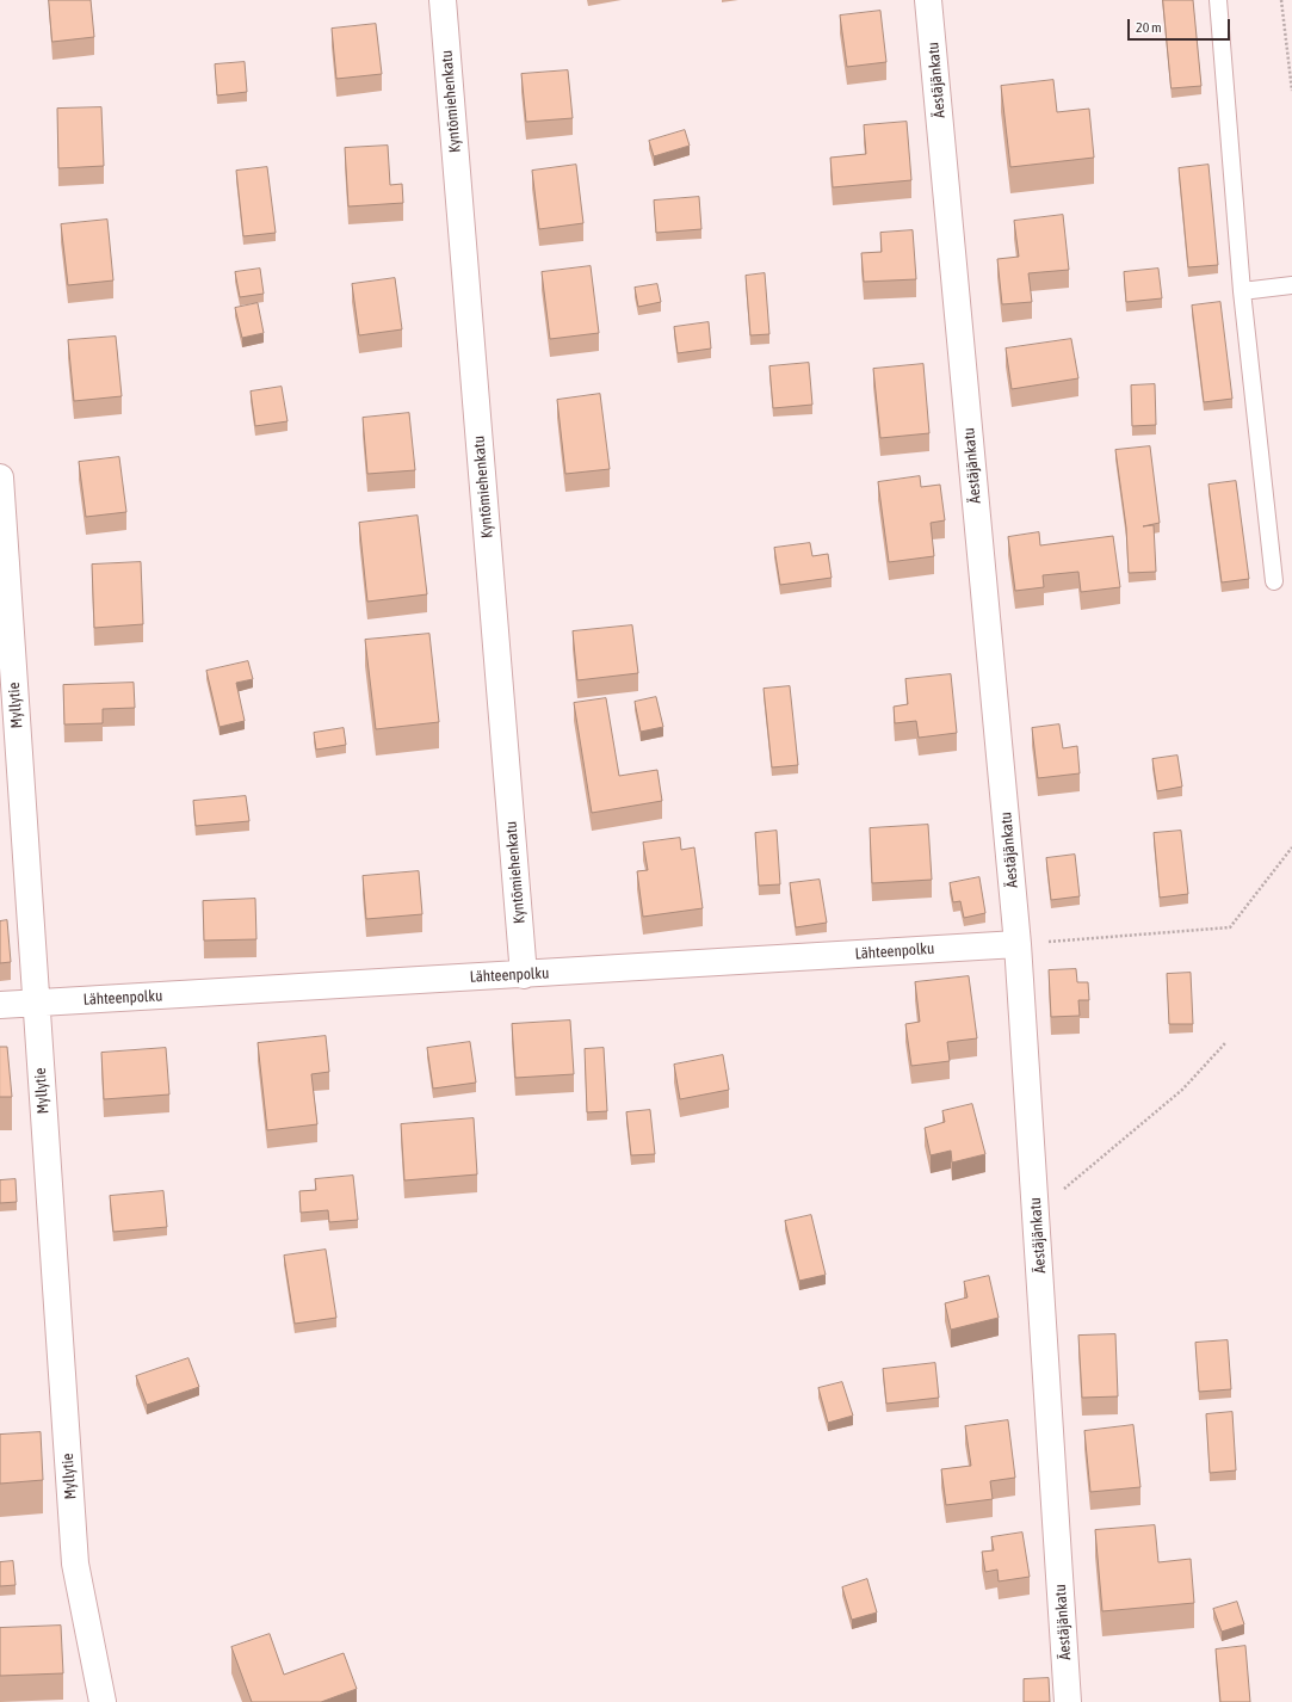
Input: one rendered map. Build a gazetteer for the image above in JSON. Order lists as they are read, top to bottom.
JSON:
{
  "streets": {
    "street": [
      "Äestäjänkatu",
      "Kyntömiehenkatu",
      "Myllytie",
      "Lähteenpolku"
    ]
  },
  "crossings": [
    ["Äestäjänkatu", "Lähteenpolku"],
    ["Kyntömiehenkatu", "Lähteenpolku"],
    ["Myllytie", "Lähteenpolku"]
  ],
  "scale_bar": "20 m"
}
